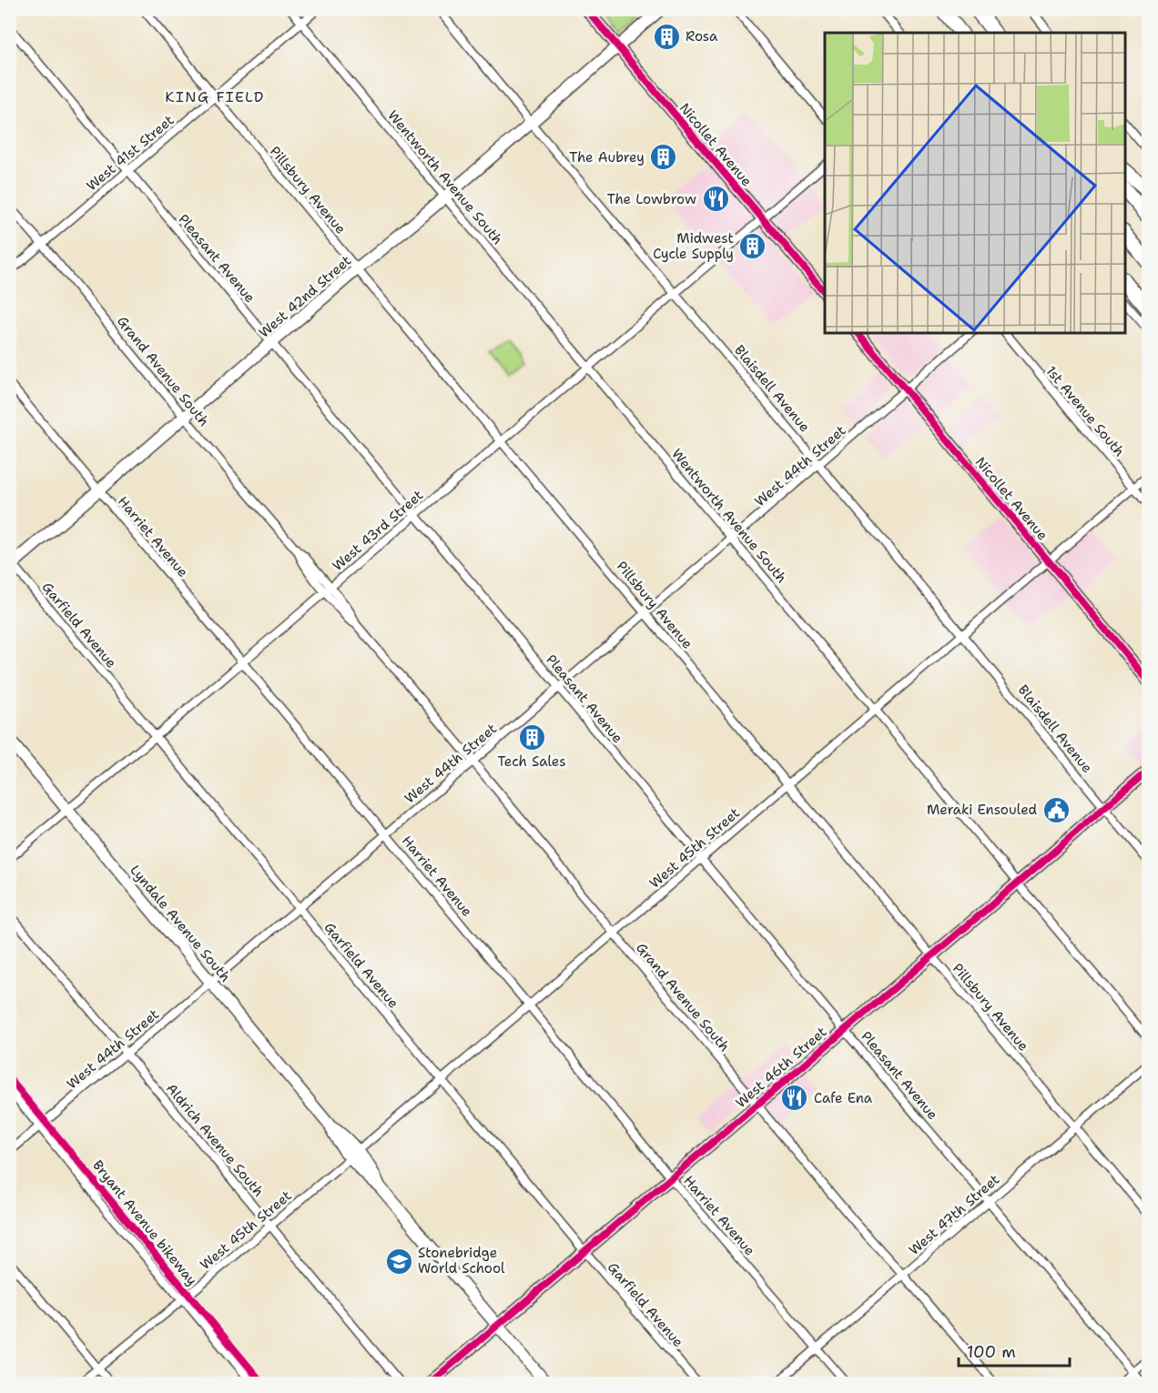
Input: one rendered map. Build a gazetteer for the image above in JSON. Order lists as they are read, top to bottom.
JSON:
{
  "streets": {
    "main road": [
      "Nicollet Avenue",
      "West 42nd Street",
      "Lyndale Avenue South",
      "West 46th Street"
    ],
    "street": [
      "West 41st Street",
      "Wentworth Avenue South",
      "Pillsbury Avenue",
      "Pleasant Avenue",
      "Grand Avenue South",
      "Blaisdell Avenue",
      "1st Avenue South",
      "West 44th Street",
      "West 43rd Street",
      "Harriet Avenue",
      "Garfield Avenue",
      "West 45th Street",
      "Aldrich Avenue South",
      "West 47th Street"
    ],
    "cycle path": ["Bryant Avenue bikeway"]
  },
  "crossings": [
    ["Nicollet Avenue", "West 42nd Street"],
    ["Nicollet Avenue", "West 44th Street"],
    ["Nicollet Avenue", "West 43rd Street"],
    ["Nicollet Avenue", "West 45th Street"],
    ["West 41st Street", "Wentworth Avenue South"],
    ["West 41st Street", "Pillsbury Avenue"],
    ["West 41st Street", "Pleasant Avenue"],
    ["West 41st Street", "Grand Avenue South"],
    ["Wentworth Avenue South", "West 42nd Street"],
    ["Wentworth Avenue South", "West 44th Street"],
    ["Wentworth Avenue South", "West 43rd Street"],
    ["Wentworth Avenue South", "West 45th Street"],
    ["Wentworth Avenue South", "West 46th Street"],
    ["Pillsbury Avenue", "West 42nd Street"],
    ["Pillsbury Avenue", "West 44th Street"],
    ["Pillsbury Avenue", "West 43rd Street"],
    ["Pillsbury Avenue", "West 45th Street"],
    ["Pillsbury Avenue", "West 46th Street"],
    ["Pillsbury Avenue", "West 47th Street"],
    ["Pleasant Avenue", "West 42nd Street"],
    ["Pleasant Avenue", "West 44th Street"],
    ["Pleasant Avenue", "West 43rd Street"],
    ["Pleasant Avenue", "West 45th Street"],
    ["Pleasant Avenue", "West 46th Street"],
    ["Pleasant Avenue", "West 47th Street"],
    ["West 42nd Street", "Grand Avenue South"],
    ["West 42nd Street", "Blaisdell Avenue"],
    ["West 42nd Street", "Harriet Avenue"],
    ["West 42nd Street", "Garfield Avenue"],
    ["Grand Avenue South", "West 44th Street"],
    ["Grand Avenue South", "West 43rd Street"],
    ["Grand Avenue South", "West 45th Street"],
    ["Grand Avenue South", "West 46th Street"],
    ["Grand Avenue South", "West 47th Street"],
    ["Blaisdell Avenue", "West 44th Street"],
    ["Blaisdell Avenue", "West 43rd Street"],
    ["Blaisdell Avenue", "West 45th Street"],
    ["Blaisdell Avenue", "West 46th Street"],
    ["1st Avenue South", "West 45th Street"],
    ["West 44th Street", "Harriet Avenue"],
    ["West 44th Street", "Garfield Avenue"],
    ["West 44th Street", "Lyndale Avenue South"],
    ["West 44th Street", "Aldrich Avenue South"],
    ["West 43rd Street", "Harriet Avenue"],
    ["West 43rd Street", "Garfield Avenue"],
    ["West 43rd Street", "Lyndale Avenue South"],
    ["Harriet Avenue", "West 45th Street"],
    ["Harriet Avenue", "West 46th Street"],
    ["Harriet Avenue", "West 47th Street"],
    ["Garfield Avenue", "West 45th Street"],
    ["Garfield Avenue", "West 46th Street"],
    ["West 45th Street", "Lyndale Avenue South"],
    ["West 45th Street", "Aldrich Avenue South"],
    ["Lyndale Avenue South", "West 46th Street"]
  ],
  "districts": ["KING FIELD"],
  "places": {
    "building": [
      "Rosa",
      "The Aubrey",
      "Midwest Cycle Supply",
      "Tech Sales"
    ],
    "restaurant": ["The Lowbrow", "Cafe Ena"],
    "public building": ["Meraki Ensouled"],
    "school or university": ["Stonebridge World School"]
  },
  "scale_bar": "100 m"
}
